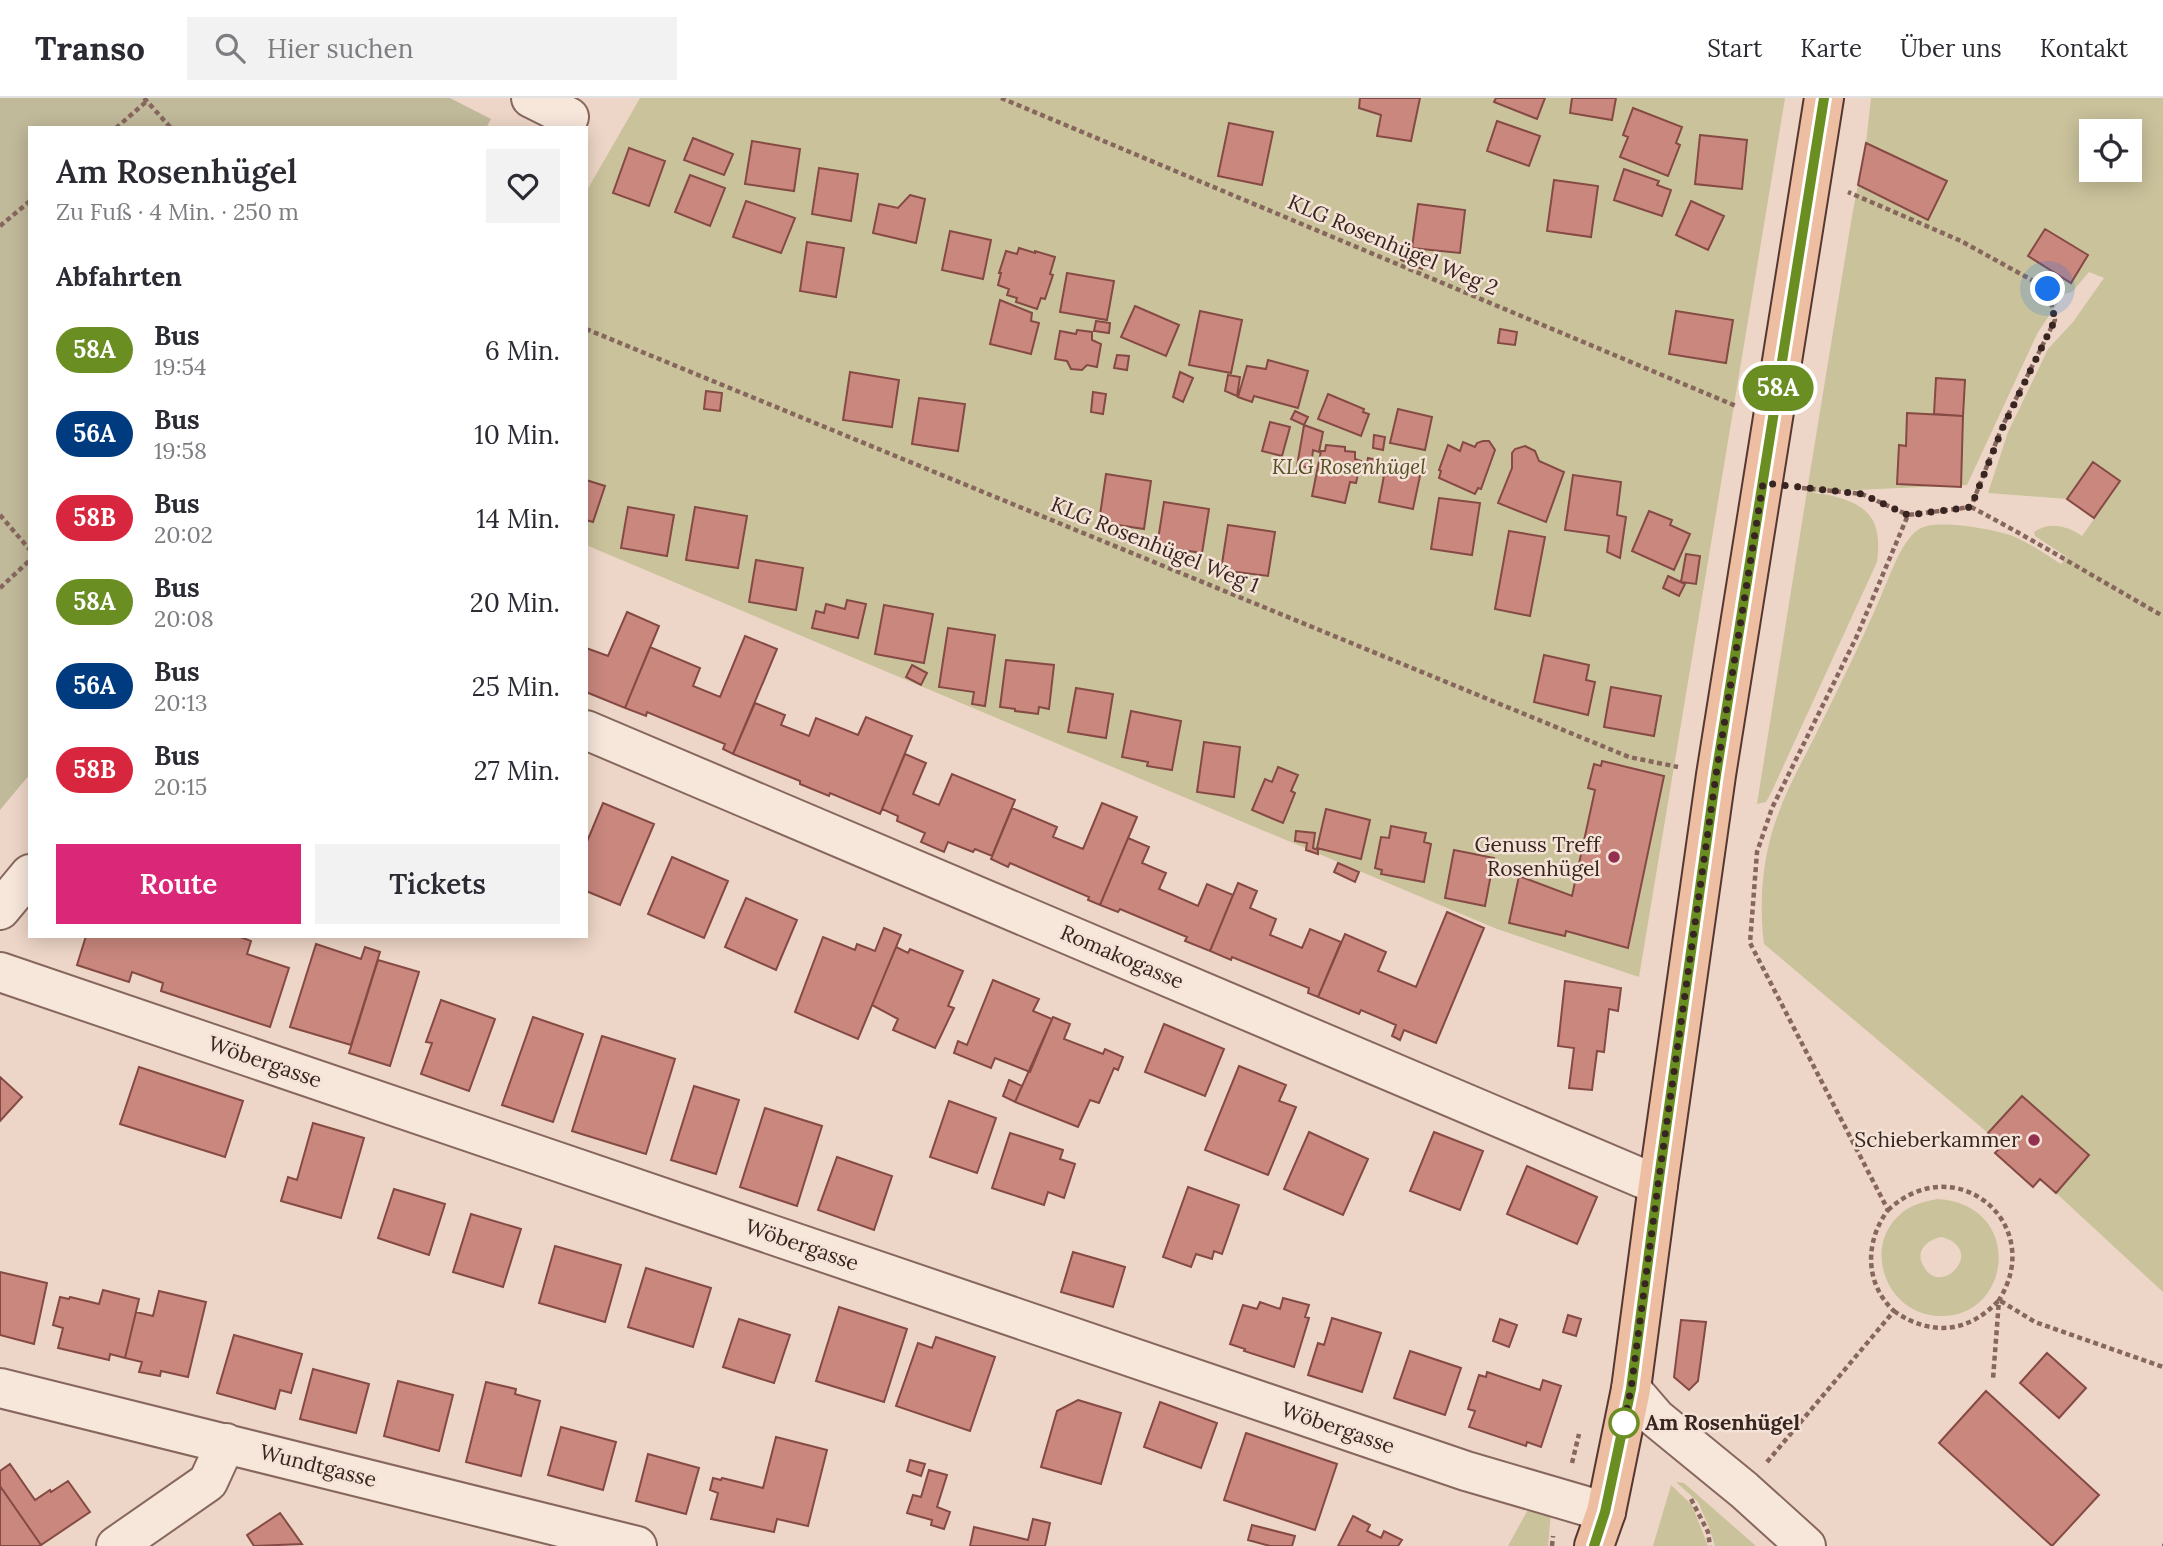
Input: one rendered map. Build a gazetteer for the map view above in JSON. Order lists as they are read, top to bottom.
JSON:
{
  "streets": {
    "street": ["Romakogasse", "Wöbergasse", "Wundtgasse"],
    "path": ["KLG Rosenhügel Weg 2", "KLG Rosenhügel Weg 1"]
  },
  "parks": ["KLG Rosenhügel"],
  "places": ["Genuss Treff Rosenhügel", "Schieberkammer", "Am Rosenhügel"],
  "lines": ["bus line 58A"],
  "page": {
    "header": "Transo",
    "search": "Hier suchen",
    "nav": [
      "Start",
      "Karte",
      "Über uns",
      "Kontakt"
    ],
    "on_map": "58A",
    "heading": [
      ["Am Rosenhügel", "Zu Fuß · 4 Min. · 250 m"],
      "Abfahrten"
    ],
    "list": [
      {
        "mark": "58A",
        "name": "Bus",
        "note": "19:54",
        "value": "6 Min."
      },
      {
        "mark": "56A",
        "name": "Bus",
        "note": "19:58",
        "value": "10 Min."
      },
      {
        "mark": "58B",
        "name": "Bus",
        "note": "20:02",
        "value": "14 Min."
      },
      {
        "mark": "58A",
        "name": "Bus",
        "note": "20:08",
        "value": "20 Min."
      },
      {
        "mark": "56A",
        "name": "Bus",
        "note": "20:13",
        "value": "25 Min."
      },
      {
        "mark": "58B",
        "name": "Bus",
        "note": "20:15",
        "value": "27 Min."
      }
    ],
    "buttons": ["Route", "Tickets"]
  }
}
